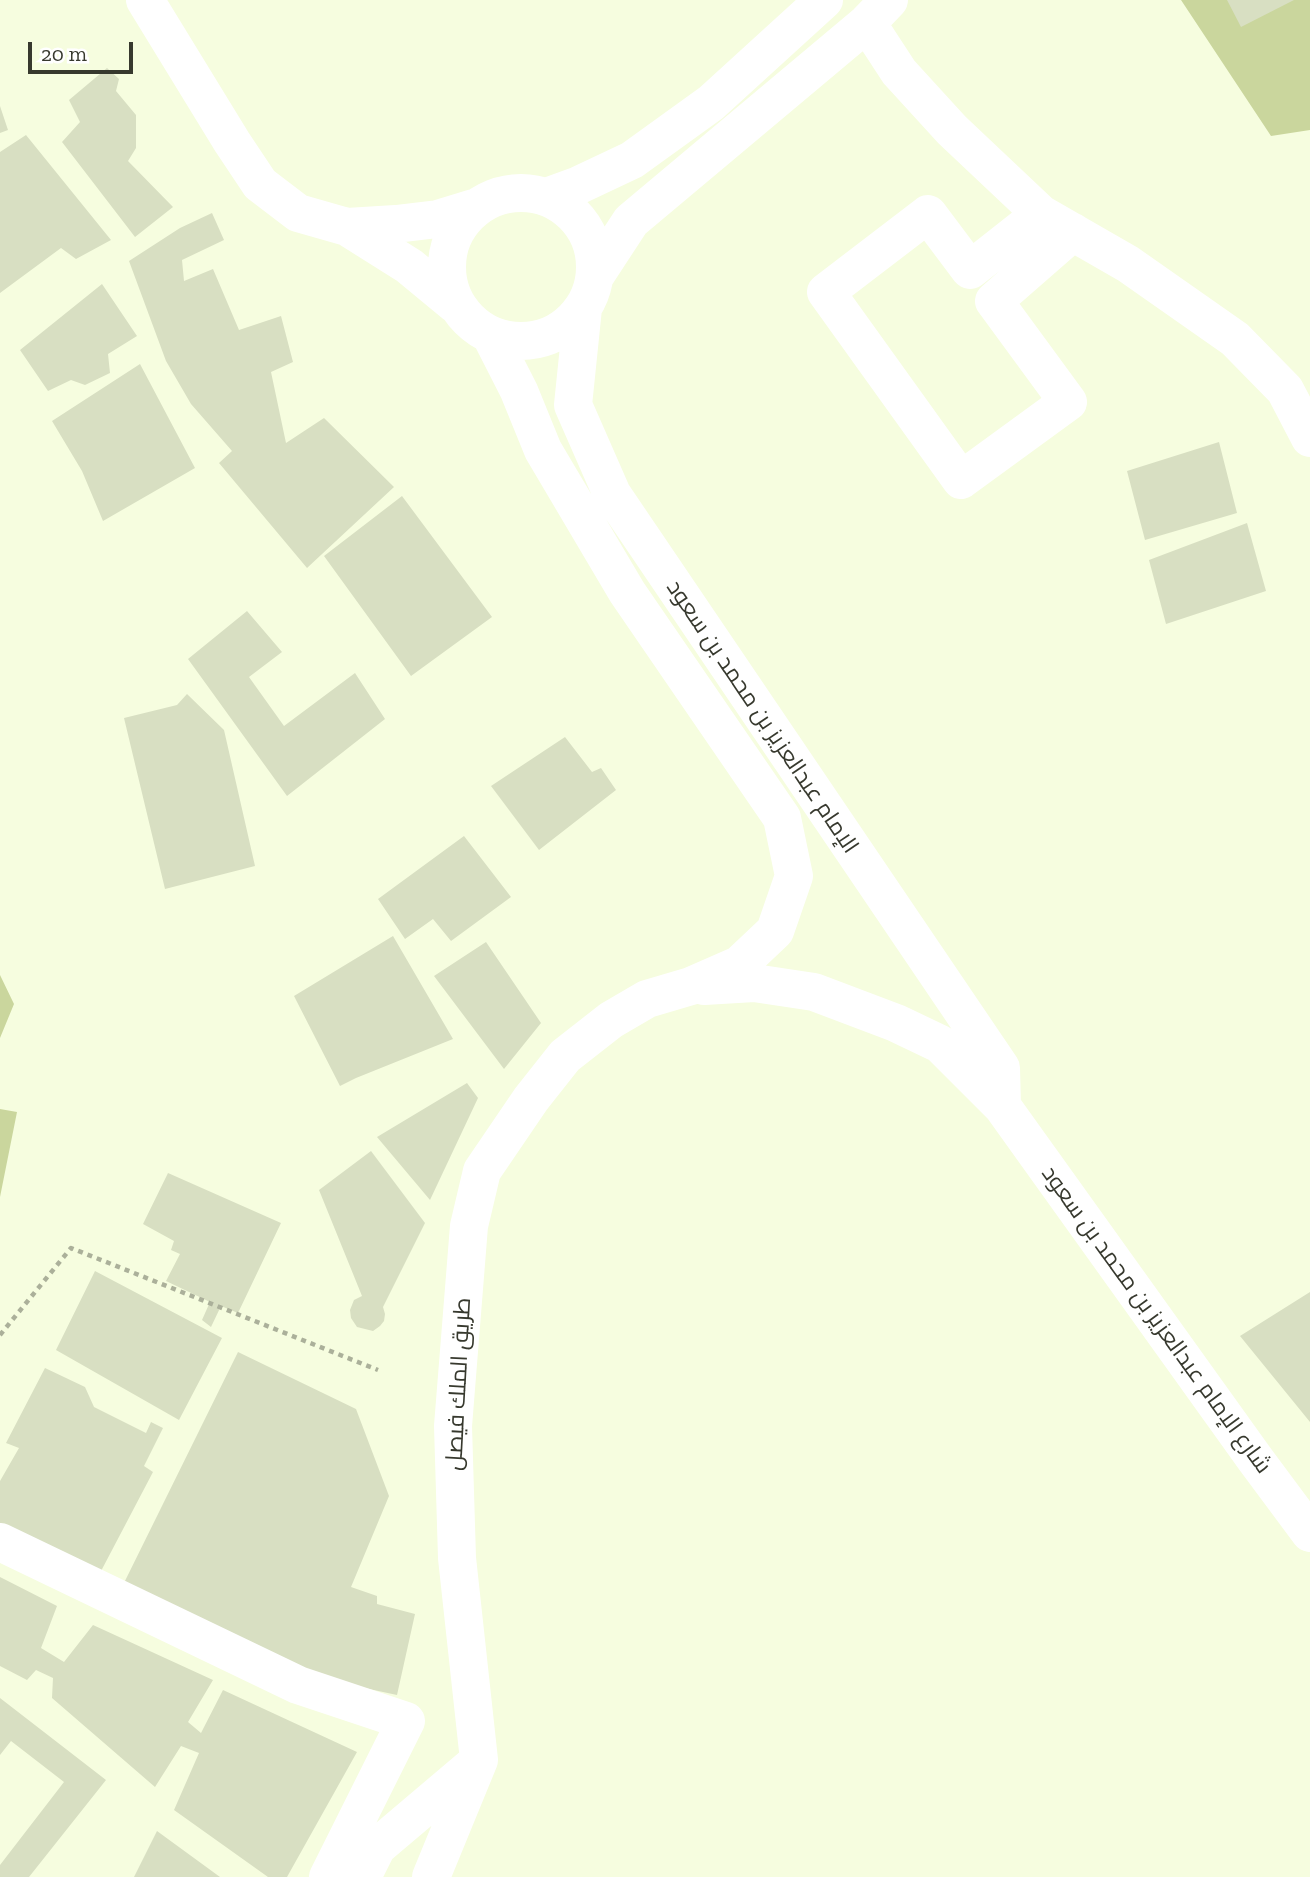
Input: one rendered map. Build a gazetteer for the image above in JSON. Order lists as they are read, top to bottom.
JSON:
{
  "streets": {
    "street": ["الإمام عبدالعزيز بن محمد بن سعود", "شارع الإمام عبدالعزيز بن محمد بن سعود", "طريق الملك فيصل"]
  },
  "crossings": [
    ["الإمام عبدالعزيز بن محمد بن سعود", "شارع الإمام عبدالعزيز بن محمد بن سعود"],
    ["الإمام عبدالعزيز بن محمد بن سعود", "طريق الملك فيصل"],
    ["شارع الإمام عبدالعزيز بن محمد بن سعود", "طريق الملك فيصل"]
  ],
  "scale_bar": "20 m"
}
